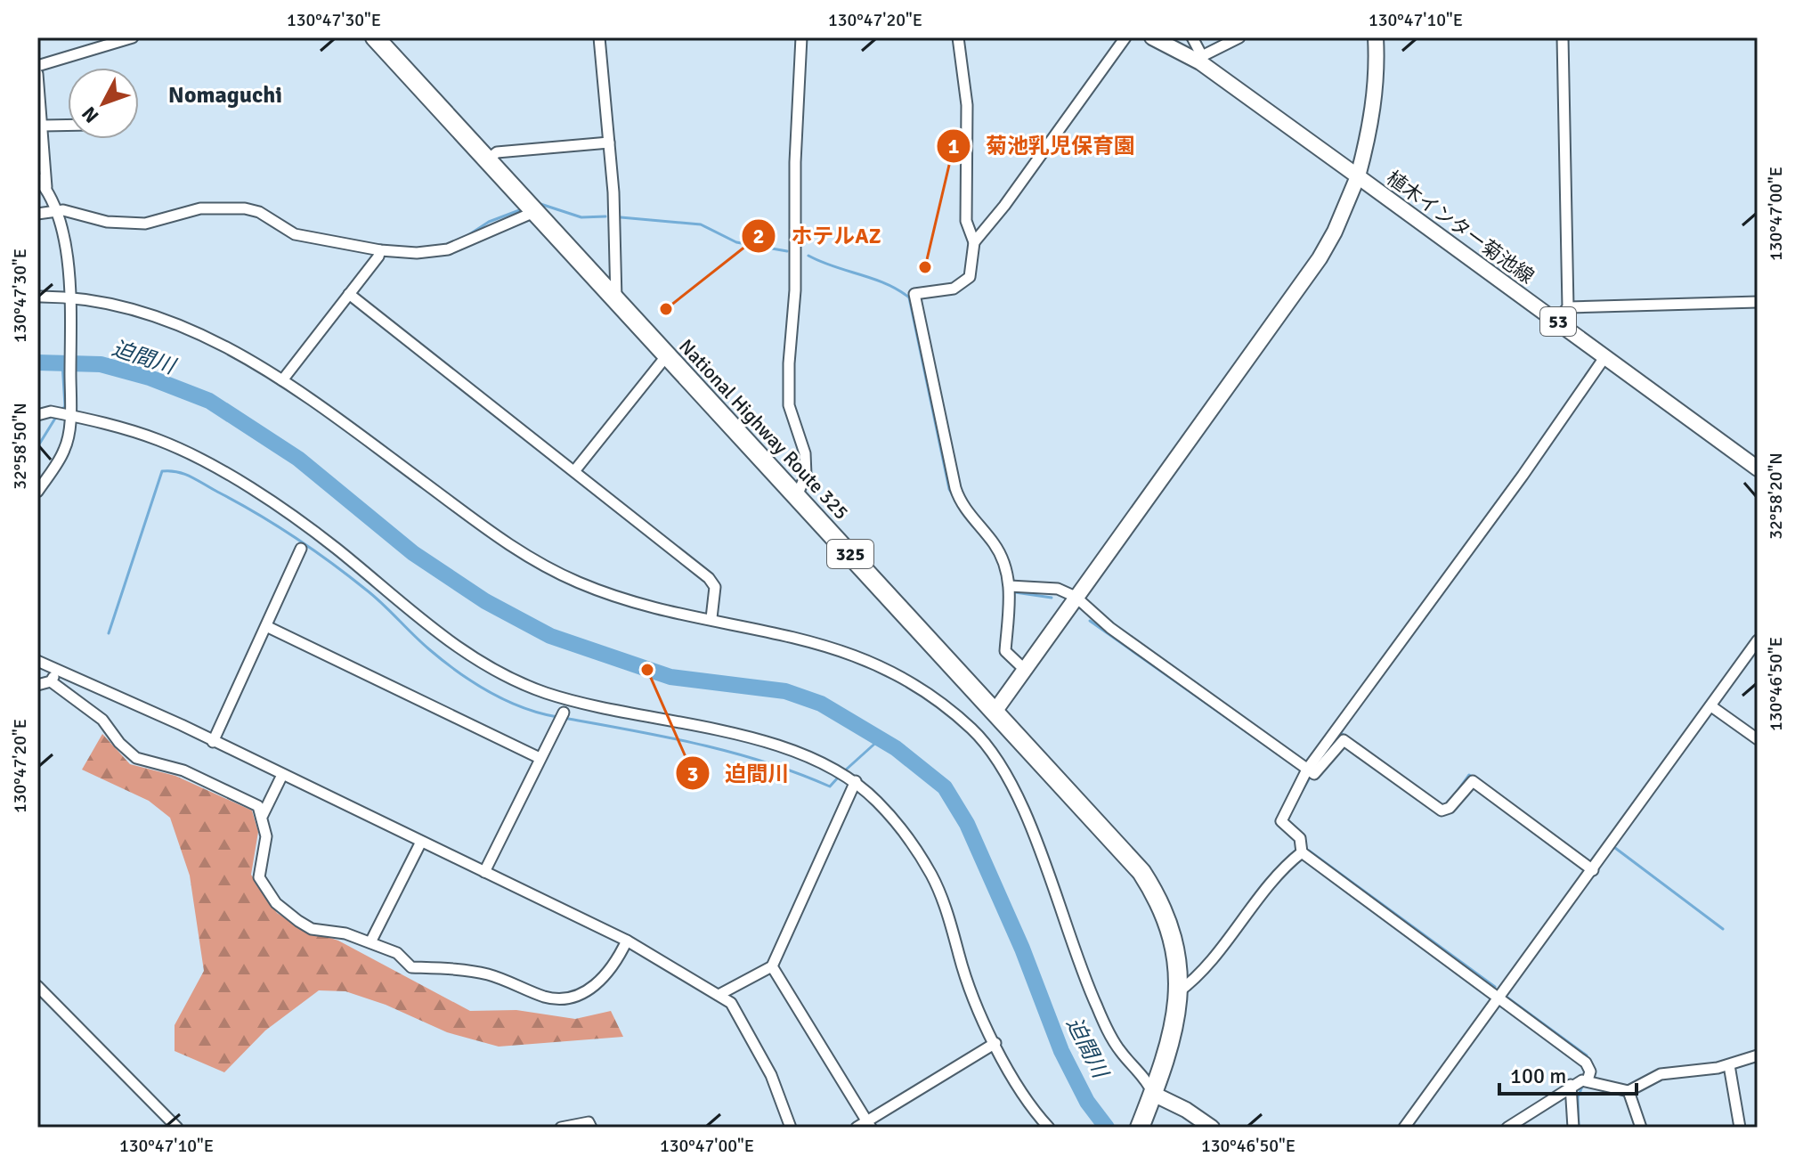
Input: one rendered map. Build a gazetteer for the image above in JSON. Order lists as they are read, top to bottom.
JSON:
{
  "streets": {
    "highway": ["National Highway Route 325", "325"],
    "street": ["植木インター菊池線", "53"]
  },
  "districts": ["Nomaguchi"],
  "water": ["迫間川"],
  "places": ["菊池乳児保育園", "ホテルAZ", "迫間川"],
  "scale_bar": "100 m",
  "north": "bottom left",
  "coordinates": [
    "130°47'30\"E",
    "130°47'20\"E",
    "130°47'10\"E",
    "130°47'00\"E",
    "32°58'50\"N",
    "32°58'20\"N",
    "130°46'50\"E"
  ]
}
